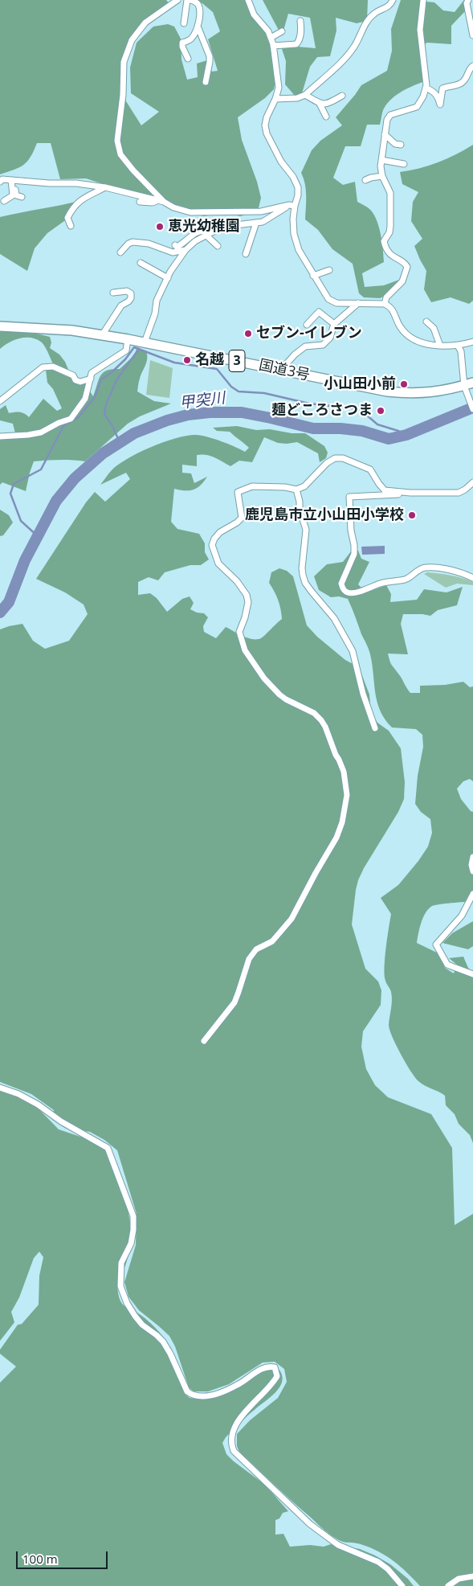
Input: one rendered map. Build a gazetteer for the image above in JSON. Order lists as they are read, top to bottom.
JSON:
{
  "streets": {
    "highway": ["3", "国道3号"]
  },
  "water": ["甲突川"],
  "places": [
    "恵光幼稚園",
    "セブン-イレブン",
    "名越",
    "小山田小前",
    "麺どころさつま",
    "鹿児島市立小山田小学校"
  ],
  "scale_bar": "100 m"
}
